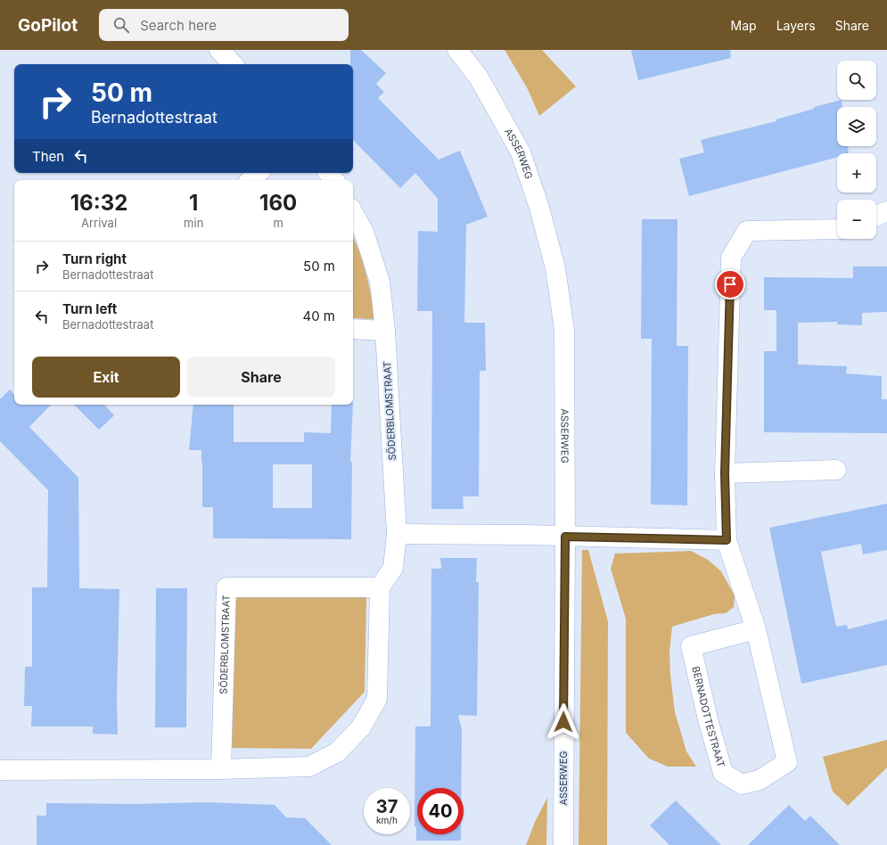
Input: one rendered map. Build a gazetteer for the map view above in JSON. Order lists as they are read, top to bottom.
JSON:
{
  "streets": {
    "street": ["ASSERWEG", "SÖDERBLOMSTRAAT", "BERNADOTTESTRAAT"]
  },
  "page": {
    "header": "GoPilot",
    "search": "Search here",
    "nav": ["Map", "Layers", "Share"],
    "map_buttons": ["+", "−"],
    "turn": ["50 m", "Bernadottestraat"],
    "then": "Then",
    "eta": [
      "16:32",
      "Arrival",
      "1",
      "min",
      "160",
      "m"
    ],
    "list": [
      {
        "name": "Turn right",
        "note": "Bernadottestraat",
        "value": "50 m"
      },
      {
        "name": "Turn left",
        "note": "Bernadottestraat",
        "value": "40 m"
      }
    ],
    "buttons": ["Exit", "Share"],
    "speed": "37 km/h",
    "limit": "40"
  }
}
